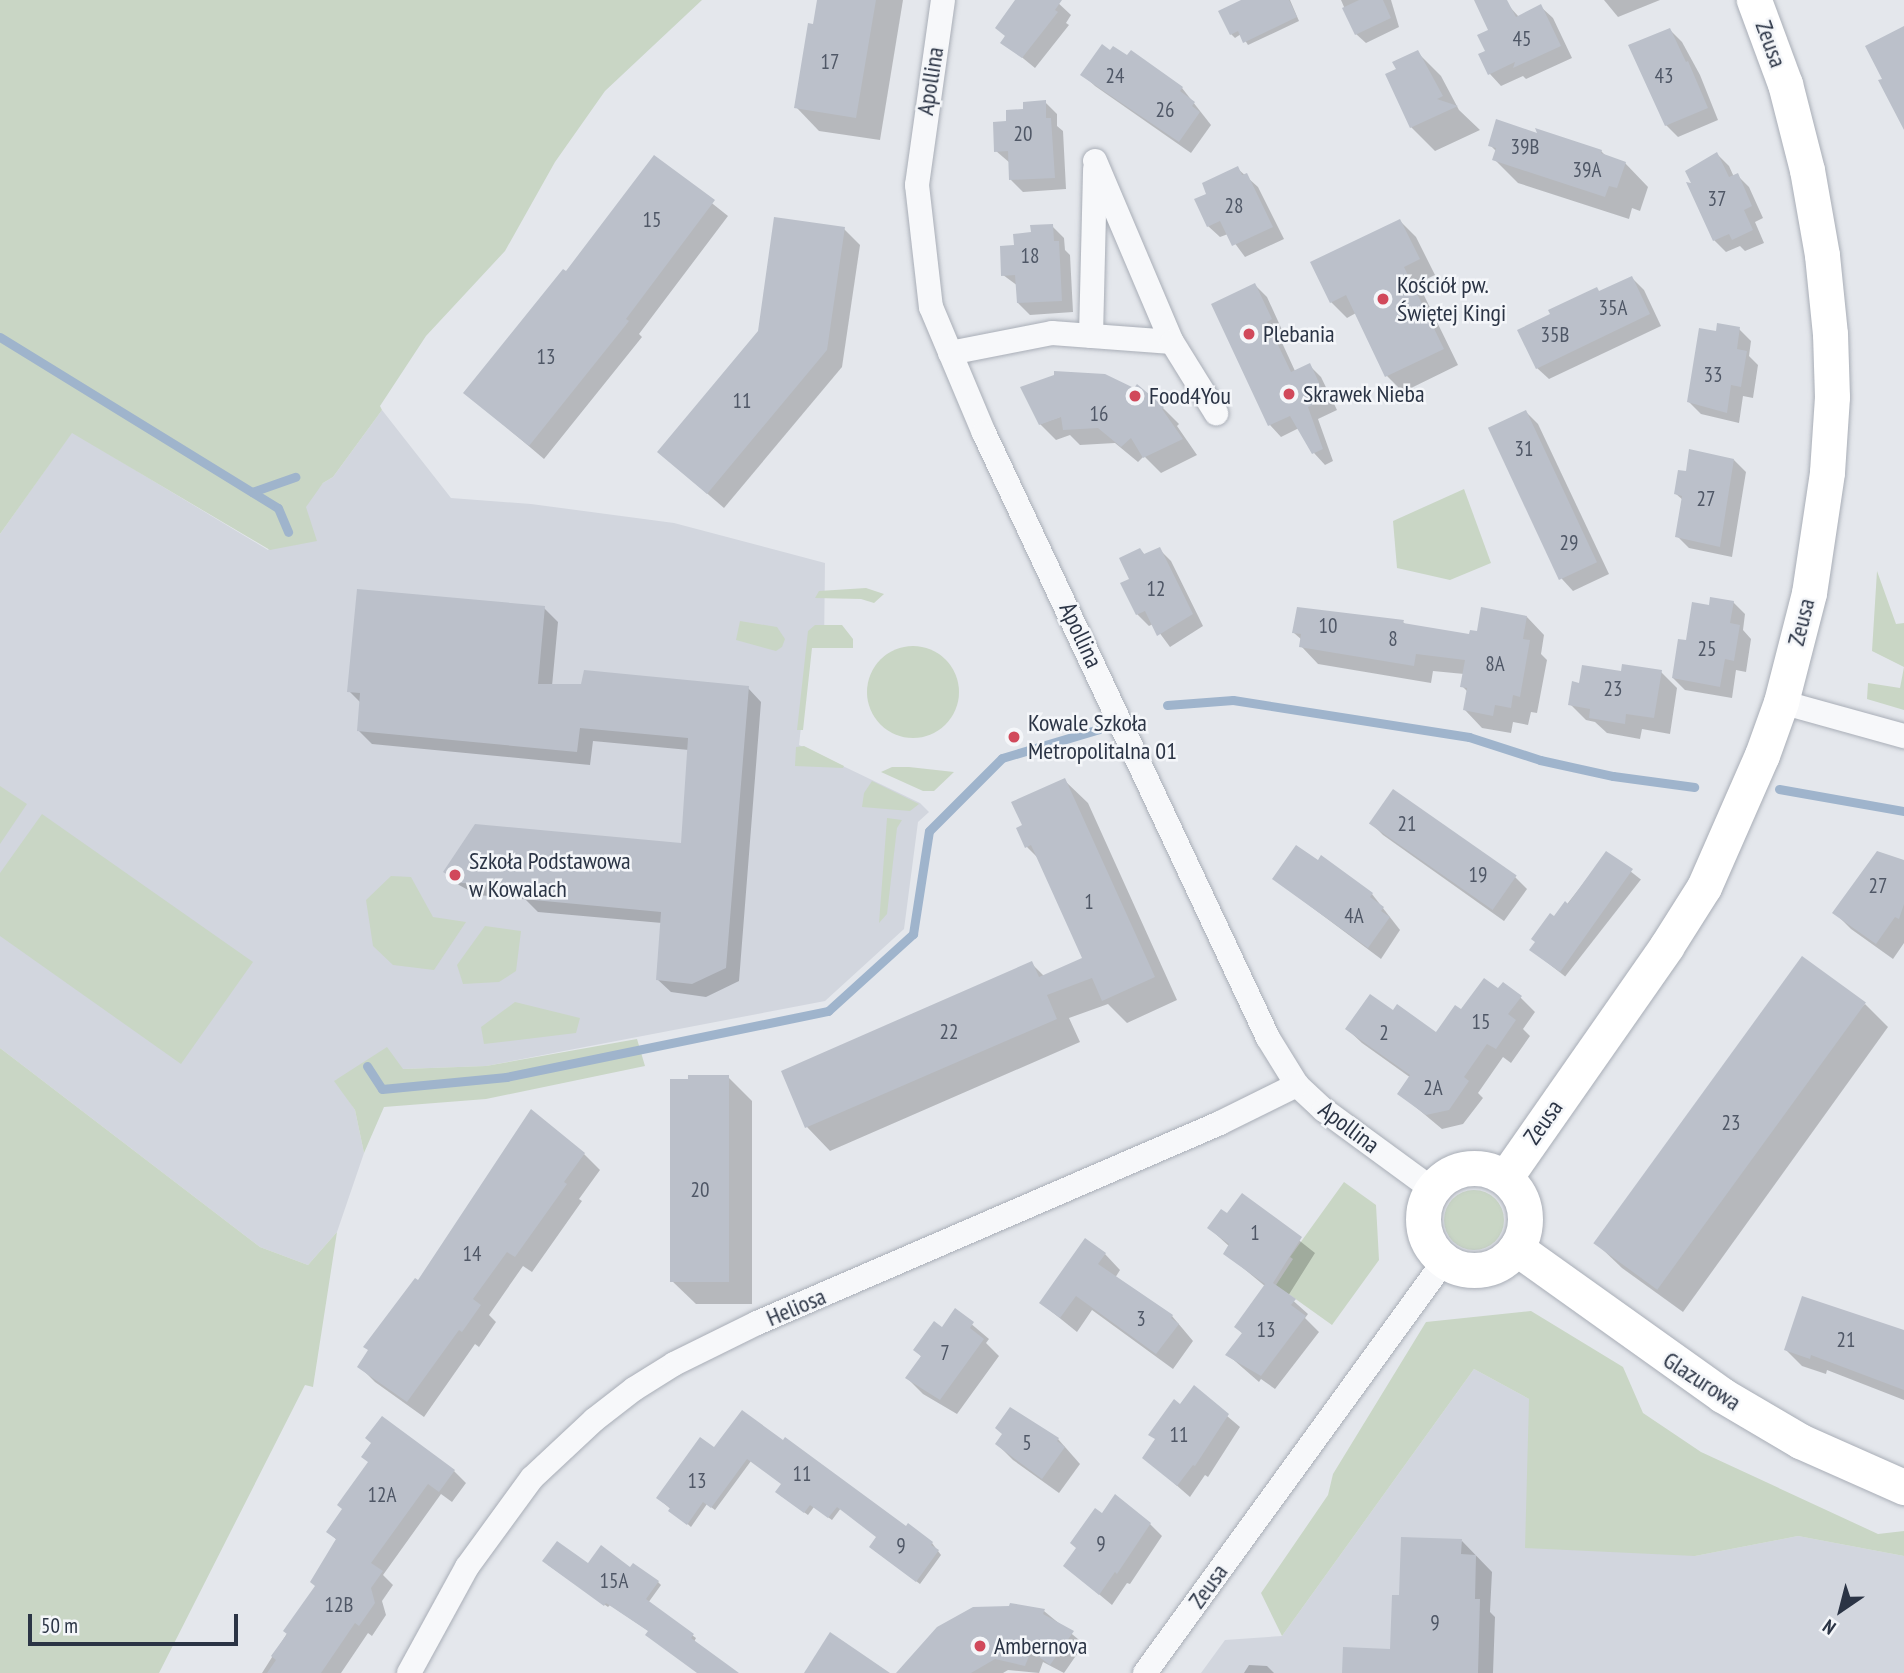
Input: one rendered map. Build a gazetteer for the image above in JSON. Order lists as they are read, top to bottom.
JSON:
{
  "streets": {
    "street": [
      "Zeusa",
      "Apollina",
      "Heliosa",
      "Glazurowa"
    ]
  },
  "crossings": [
    ["Zeusa", "Apollina"],
    ["Zeusa", "Glazurowa"],
    ["Apollina", "Heliosa"],
    ["Apollina", "Glazurowa"]
  ],
  "places": [
    "Kościół pw. Świętej Kingi",
    "Plebania",
    "Skrawek Nieba",
    "Food4You",
    "Kowale Szkoła Metropolitalna 01",
    "Szkoła Podstawowa w Kowalach",
    "Ambernova"
  ],
  "house_numbers": [
    "45",
    "17",
    "24",
    "43",
    "26",
    "20",
    "39B",
    "39A",
    "37",
    "28",
    "15",
    "18",
    "35A",
    "35B",
    "13",
    "33",
    "11",
    "16",
    "31",
    "27",
    "29",
    "12",
    "10",
    "8",
    "25",
    "8A",
    "23",
    "21",
    "19",
    "27",
    "1",
    "4A",
    "15",
    "22",
    "2",
    "2A",
    "23",
    "20",
    "1",
    "14",
    "3",
    "13",
    "21",
    "7",
    "11",
    "5",
    "11",
    "13",
    "12A",
    "9",
    "9",
    "15A",
    "12B",
    "9"
  ],
  "scale_bar": "50 m",
  "north": "bottom left"
}
